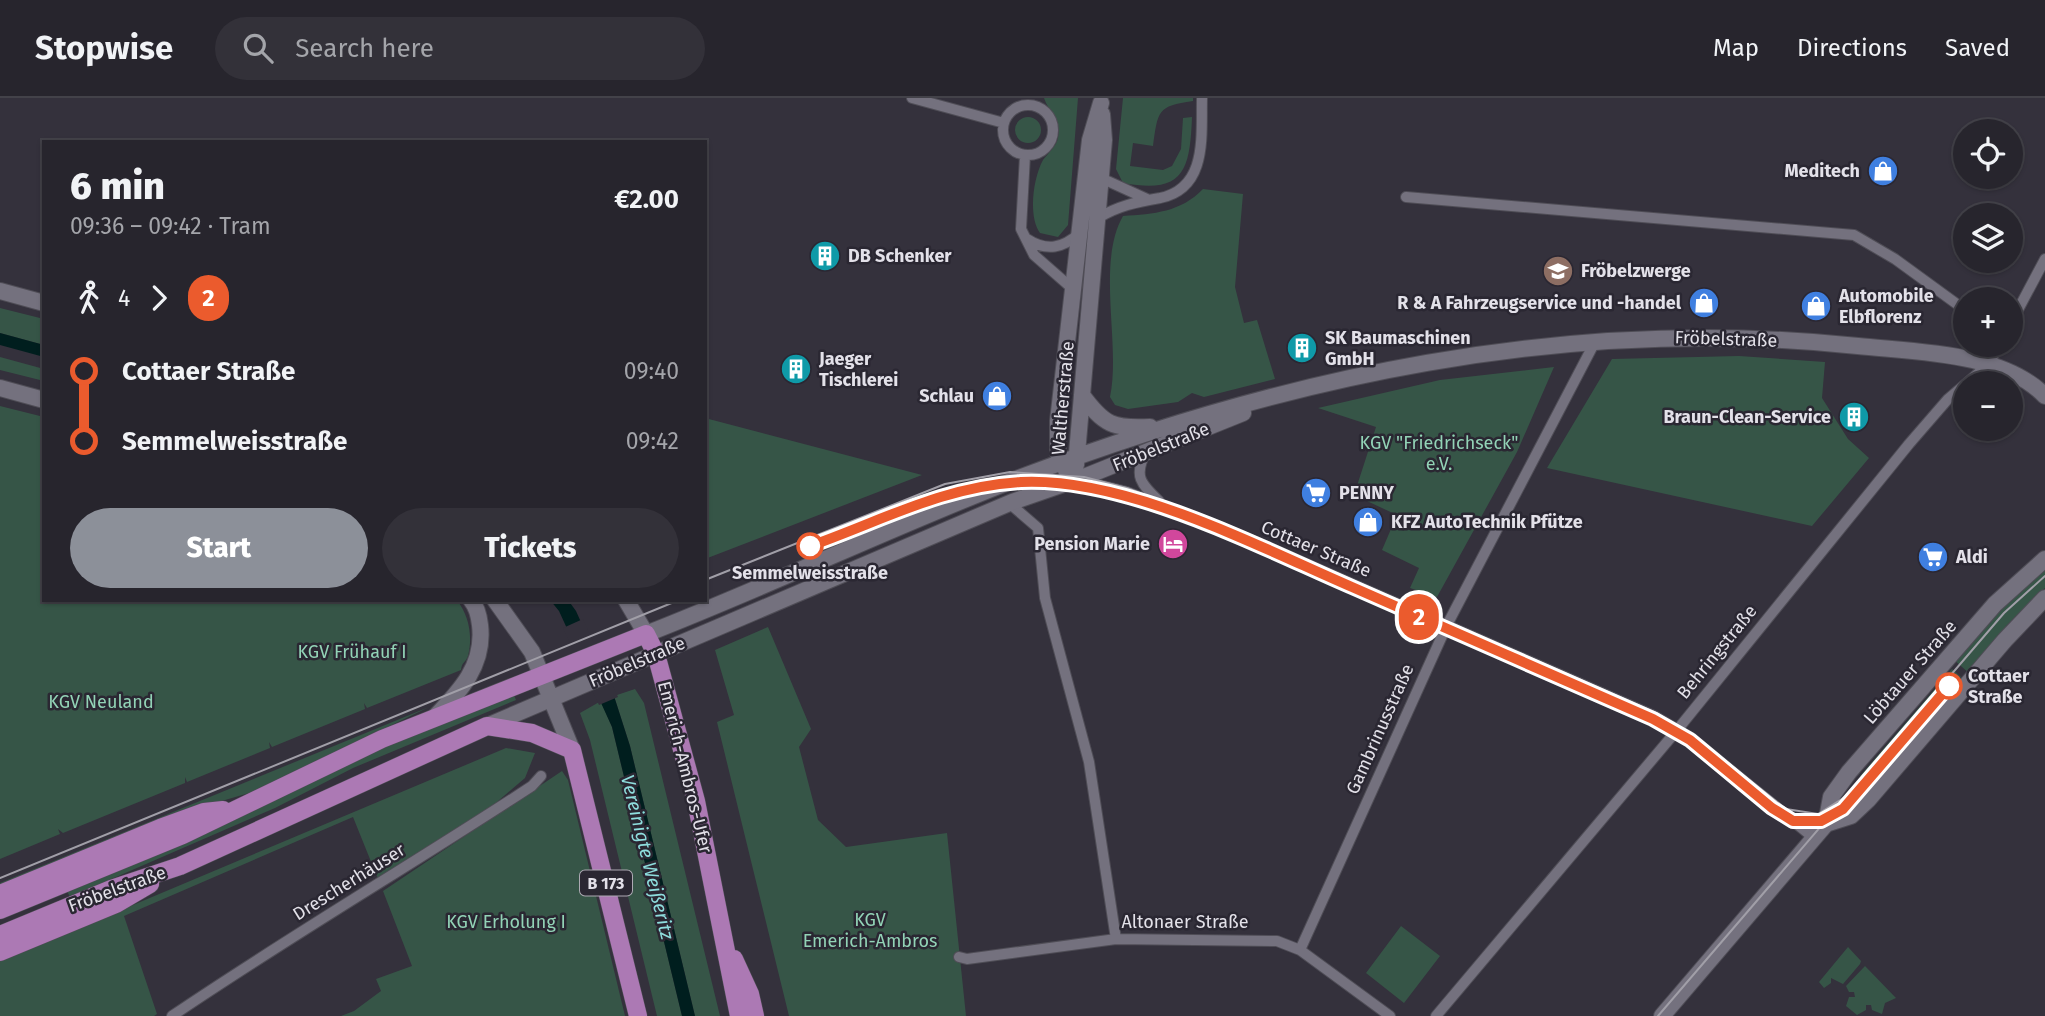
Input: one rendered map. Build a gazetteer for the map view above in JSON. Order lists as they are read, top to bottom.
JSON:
{
  "streets": {
    "main road": [
      "Fröbelstraße",
      "Waltherstraße",
      "Löbtauer Straße",
      "Emerich-Ambros-Ufer",
      "B 173"
    ],
    "street": [
      "Cottaer Straße",
      "Behringstraße",
      "Gambrinusstraße",
      "Drescherhäuser",
      "Altonaer Straße"
    ]
  },
  "crossings": [
    ["Fröbelstraße", "Waltherstraße"],
    ["Fröbelstraße", "Cottaer Straße"],
    ["Fröbelstraße", "Behringstraße"],
    ["Fröbelstraße", "Gambrinusstraße"],
    ["Fröbelstraße", "Emerich-Ambros-Ufer"],
    ["Waltherstraße", "Cottaer Straße"],
    ["Cottaer Straße", "Behringstraße"],
    ["Cottaer Straße", "Löbtauer Straße"],
    ["Cottaer Straße", "Gambrinusstraße"],
    ["Gambrinusstraße", "Altonaer Straße"]
  ],
  "water": ["Vereinigte Weißeritz"],
  "parks": [
    "KGV \"Friedrichseck\" e.V.",
    "KGV Frühauf I",
    "KGV Neuland",
    "KGV Emerich-Ambros",
    "KGV Erholung I"
  ],
  "places": {
    "shop": [
      "Meditech",
      "R & A Fahrzeugservice und -handel",
      "Automobile Elbflorenz",
      "Schlau",
      "KFZ AutoTechnik Pfütze"
    ],
    "building": [
      "DB Schenker",
      "SK Baumaschinen GmbH",
      "Jaeger Tischlerei",
      "Braun-Clean-Service"
    ],
    "school or university": ["Fröbelzwerge"],
    "supermarket": ["PENNY", "Aldi"],
    "hotel": ["Pension Marie"],
    "other": ["Semmelweisstraße", "Cottaer Straße"]
  },
  "lines": ["tram line 2"],
  "page": {
    "header": "Stopwise",
    "search": "Search here",
    "nav": ["Map", "Directions", "Saved"],
    "on_map": "2",
    "map_buttons": ["+", "−"],
    "heading": ["6 min", "09:36 – 09:42 · Tram", "€2.00"],
    "legs": ["4", "2"],
    "list": [
      {
        "name": "Cottaer Straße",
        "value": "09:40"
      },
      {
        "name": "Semmelweisstraße",
        "value": "09:42"
      }
    ],
    "buttons": ["Start", "Tickets"]
  }
}
